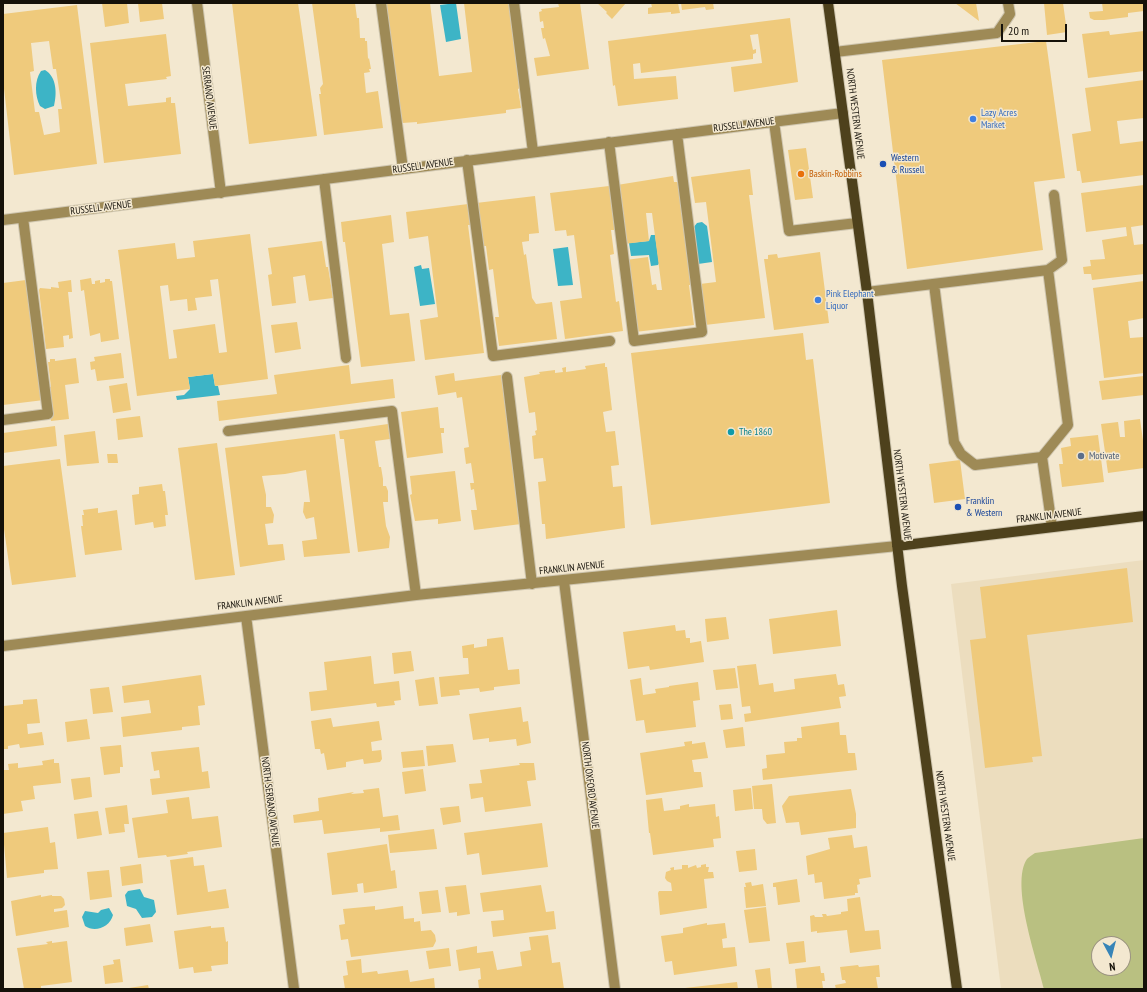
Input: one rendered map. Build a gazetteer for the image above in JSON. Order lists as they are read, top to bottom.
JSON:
{
  "streets": {
    "main road": ["NORTH WESTERN AVENUE", "FRANKLIN AVENUE"],
    "street": [
      "SERRANO AVENUE",
      "RUSSELL AVENUE",
      "NORTH OXFORD AVENUE",
      "NORTH SERRANO AVENUE"
    ]
  },
  "crossings": [
    ["SERRANO AVENUE", "RUSSELL AVENUE"],
    ["NORTH WESTERN AVENUE", "RUSSELL AVENUE"],
    ["NORTH WESTERN AVENUE", "FRANKLIN AVENUE"],
    ["FRANKLIN AVENUE", "NORTH OXFORD AVENUE"],
    ["FRANKLIN AVENUE", "NORTH SERRANO AVENUE"]
  ],
  "places": [
    "Lazy Acres Market",
    "Western & Russell",
    "Baskin-Robbins",
    "Pink Elephant Liquor",
    "The 1860",
    "Motivate",
    "Franklin & Western"
  ],
  "scale_bar": "20 m",
  "north": "bottom"
}
